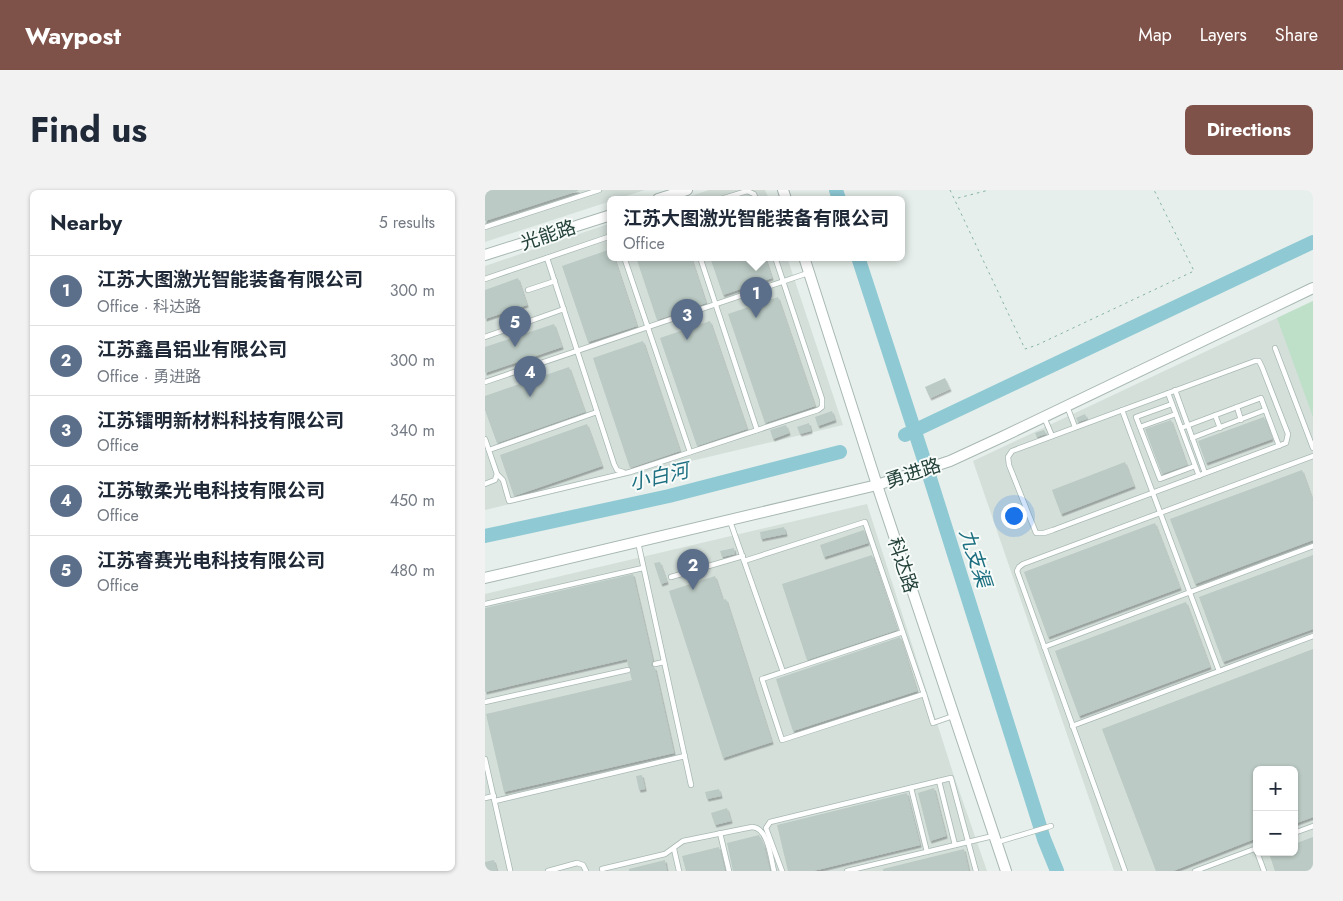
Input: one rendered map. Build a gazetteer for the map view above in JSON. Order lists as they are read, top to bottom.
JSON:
{
  "streets": {
    "street": ["光能路", "勇进路", "科达路"]
  },
  "crossings": [
    ["勇进路", "科达路"]
  ],
  "water": ["小白河", "九支渠"],
  "page": {
    "header": "Waypost",
    "nav": ["Map", "Layers", "Share"],
    "title": "Find us",
    "buttons": "Directions",
    "heading": ["Nearby", "5 results"],
    "popup": ["江苏大图激光智能装备有限公司", "Office"],
    "list": [
      {
        "mark": "1",
        "name": "江苏大图激光智能装备有限公司",
        "note": "Office · 科达路",
        "value": "300 m"
      },
      {
        "mark": "2",
        "name": "江苏鑫昌铝业有限公司",
        "note": "Office · 勇进路",
        "value": "300 m"
      },
      {
        "mark": "3",
        "name": "江苏镭明新材料科技有限公司",
        "note": "Office",
        "value": "340 m"
      },
      {
        "mark": "4",
        "name": "江苏敏柔光电科技有限公司",
        "note": "Office",
        "value": "450 m"
      },
      {
        "mark": "5",
        "name": "江苏睿赛光电科技有限公司",
        "note": "Office",
        "value": "480 m"
      }
    ],
    "pins": [
      "1",
      "3",
      "5",
      "4",
      "2"
    ],
    "map_buttons": ["+", "−"]
  }
}
